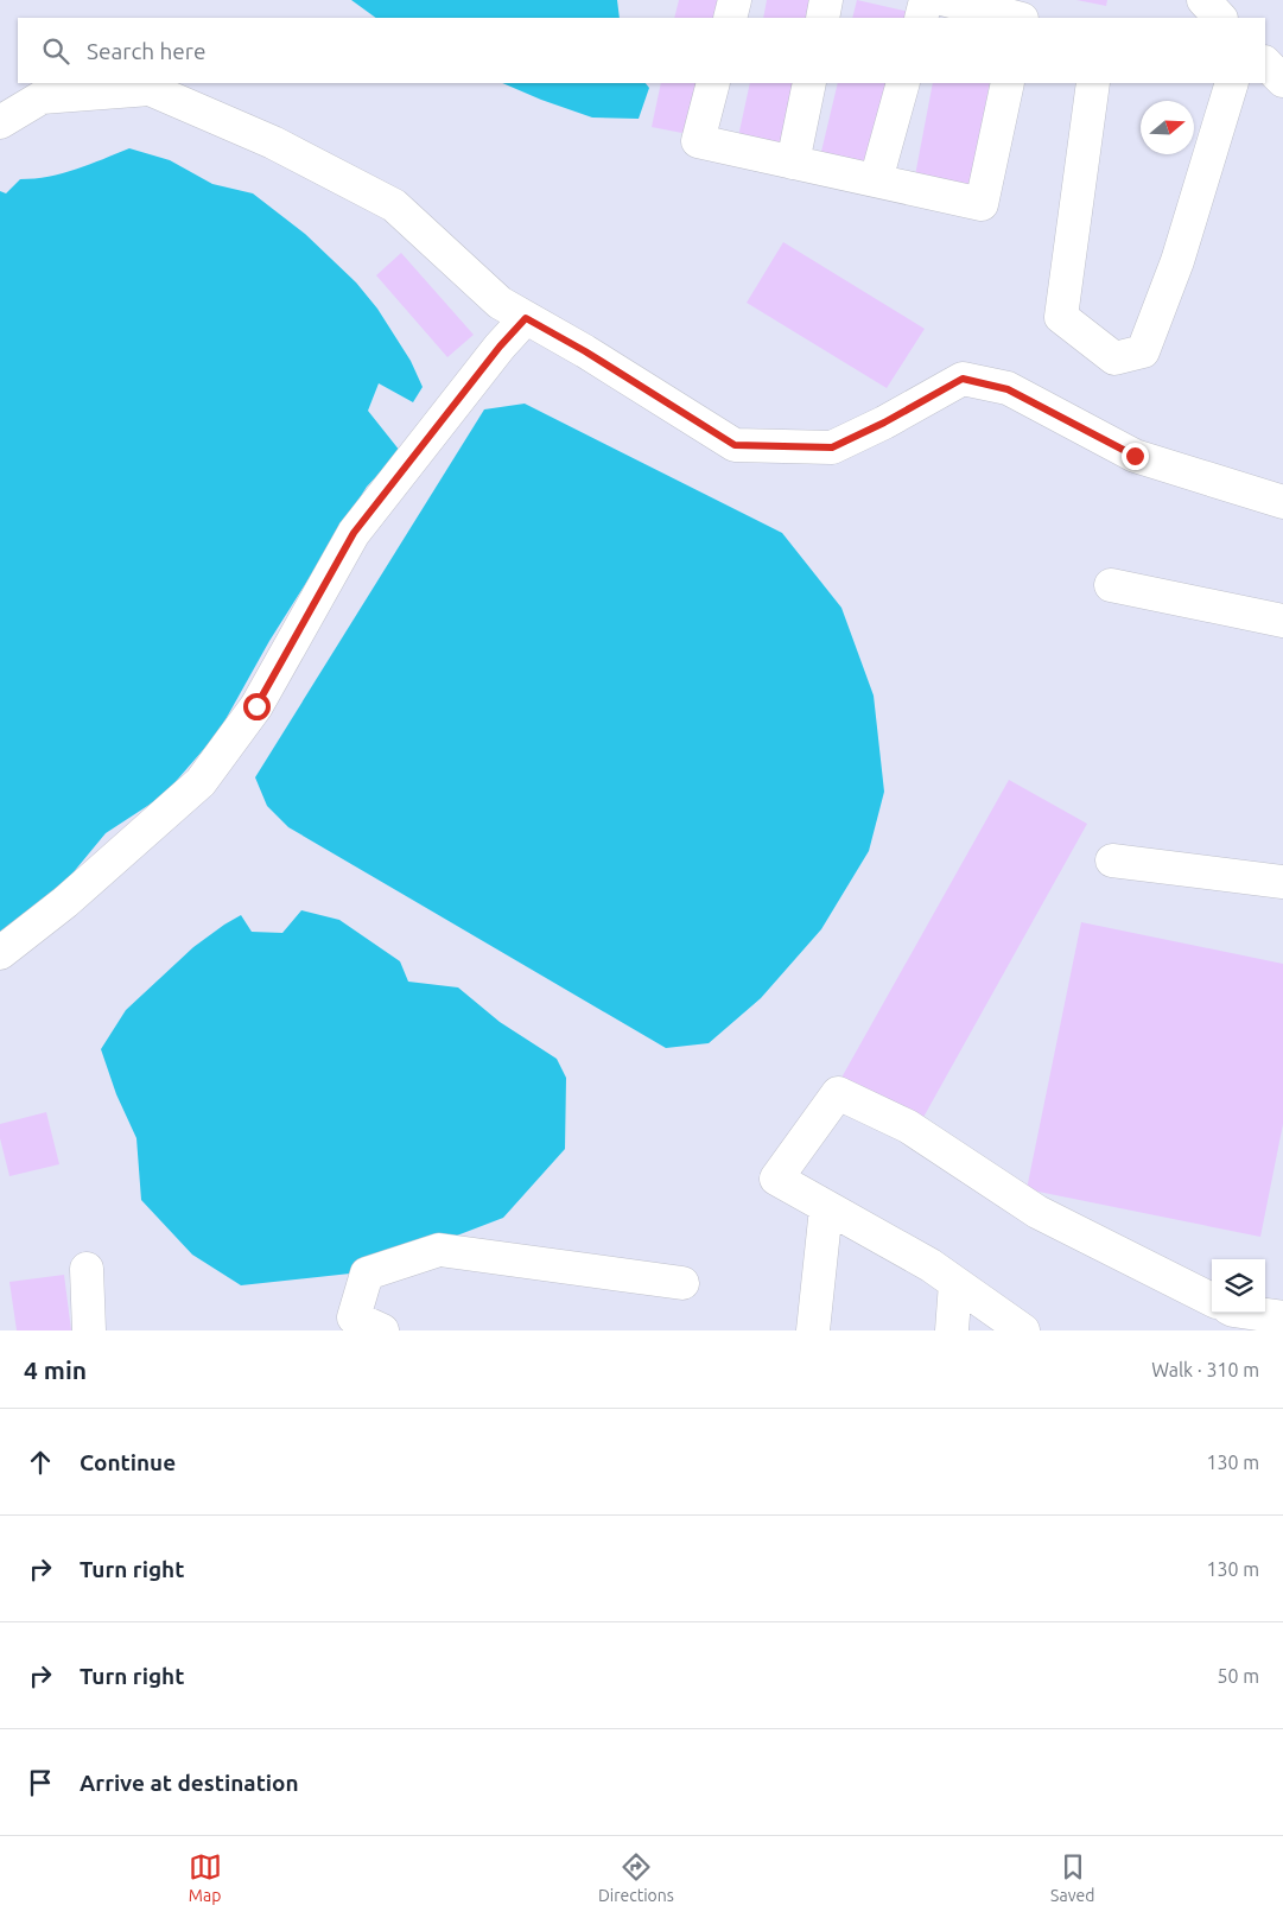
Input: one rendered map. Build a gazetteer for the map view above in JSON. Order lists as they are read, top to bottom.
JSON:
{
  "north": "right",
  "page": {
    "search": "Search here",
    "heading": ["4 min", "Walk · 310 m"],
    "list": [
      ["Continue", "130 m"],
      ["Turn right", "130 m"],
      ["Turn right", "50 m"],
      "Arrive at destination"
    ],
    "nav": ["Map", "Directions", "Saved"]
  }
}
